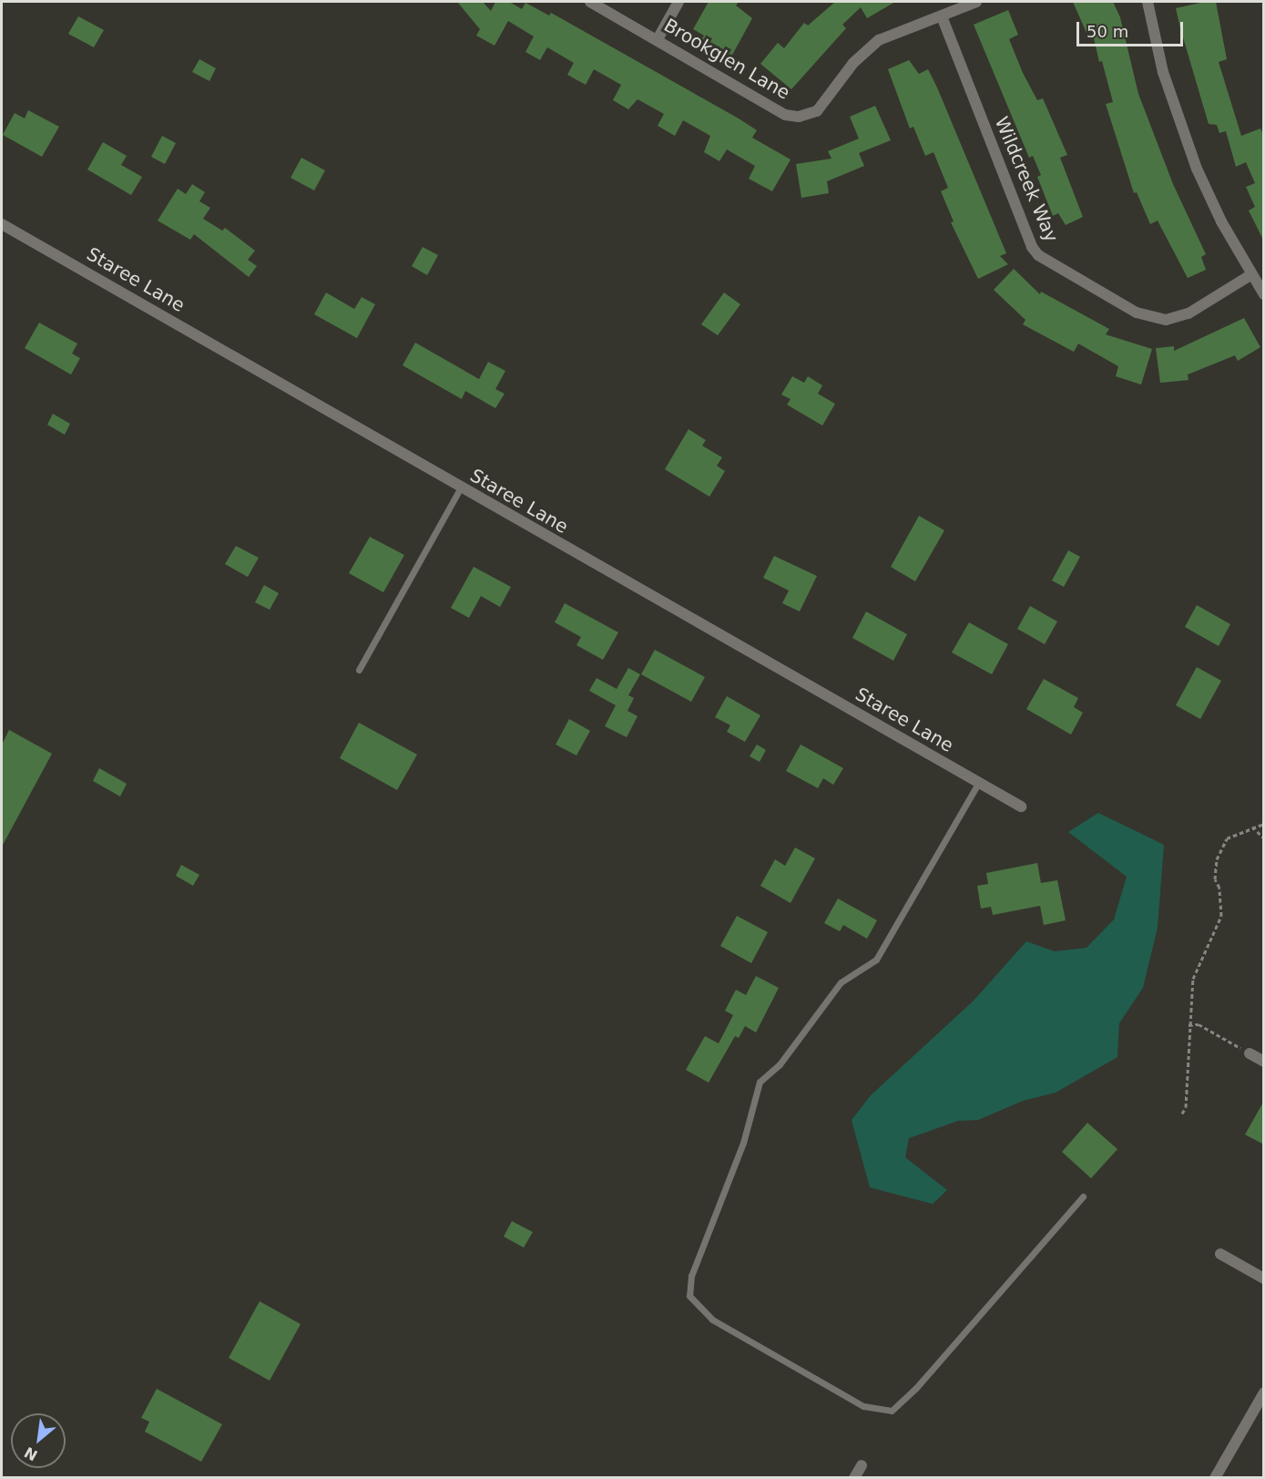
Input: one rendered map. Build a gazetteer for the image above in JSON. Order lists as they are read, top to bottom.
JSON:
{
  "streets": {
    "street": ["Brookglen Lane", "Wildcreek Way", "Staree Lane"]
  },
  "crossings": [
    ["Brookglen Lane", "Wildcreek Way"]
  ],
  "scale_bar": "50 m",
  "north": "bottom left"
}
